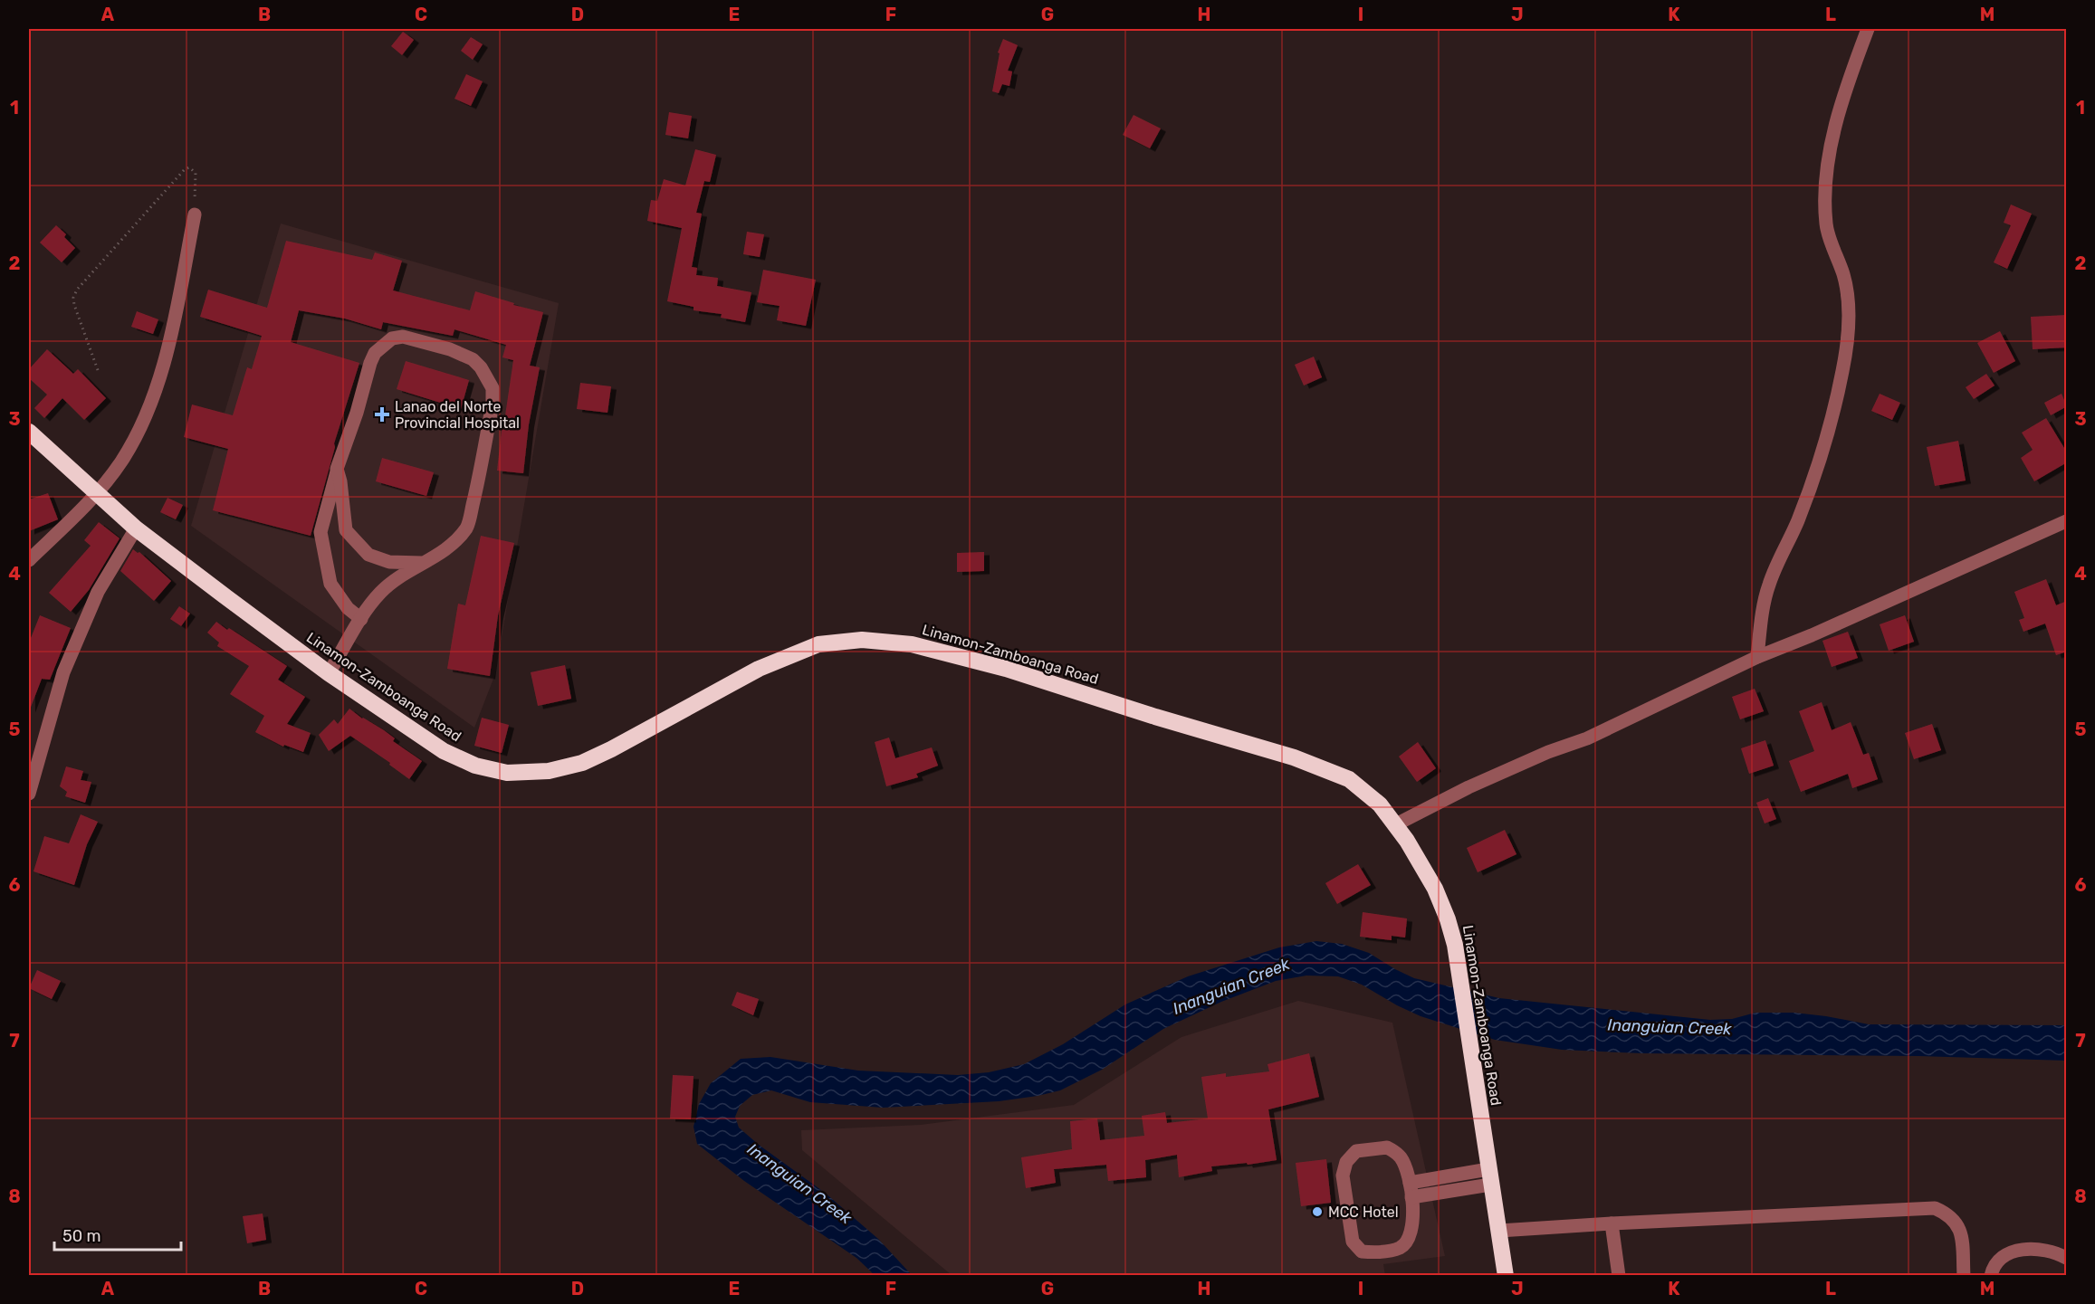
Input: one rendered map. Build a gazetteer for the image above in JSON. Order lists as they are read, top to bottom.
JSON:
{
  "streets": {
    "highway": ["Linamon-Zamboanga Road"]
  },
  "water": ["Inanguian Creek"],
  "places": {
    "health": ["Lanao del Norte Provincial Hospital"],
    "other": ["MCC Hotel"]
  },
  "scale_bar": "50 m",
  "grid": {
    "columns": [
      "A",
      "B",
      "C",
      "D",
      "E",
      "F",
      "G",
      "H",
      "I",
      "J",
      "K",
      "L",
      "M"
    ],
    "rows": [
      "1",
      "2",
      "3",
      "4",
      "5",
      "6",
      "7",
      "8"
    ]
  }
}
